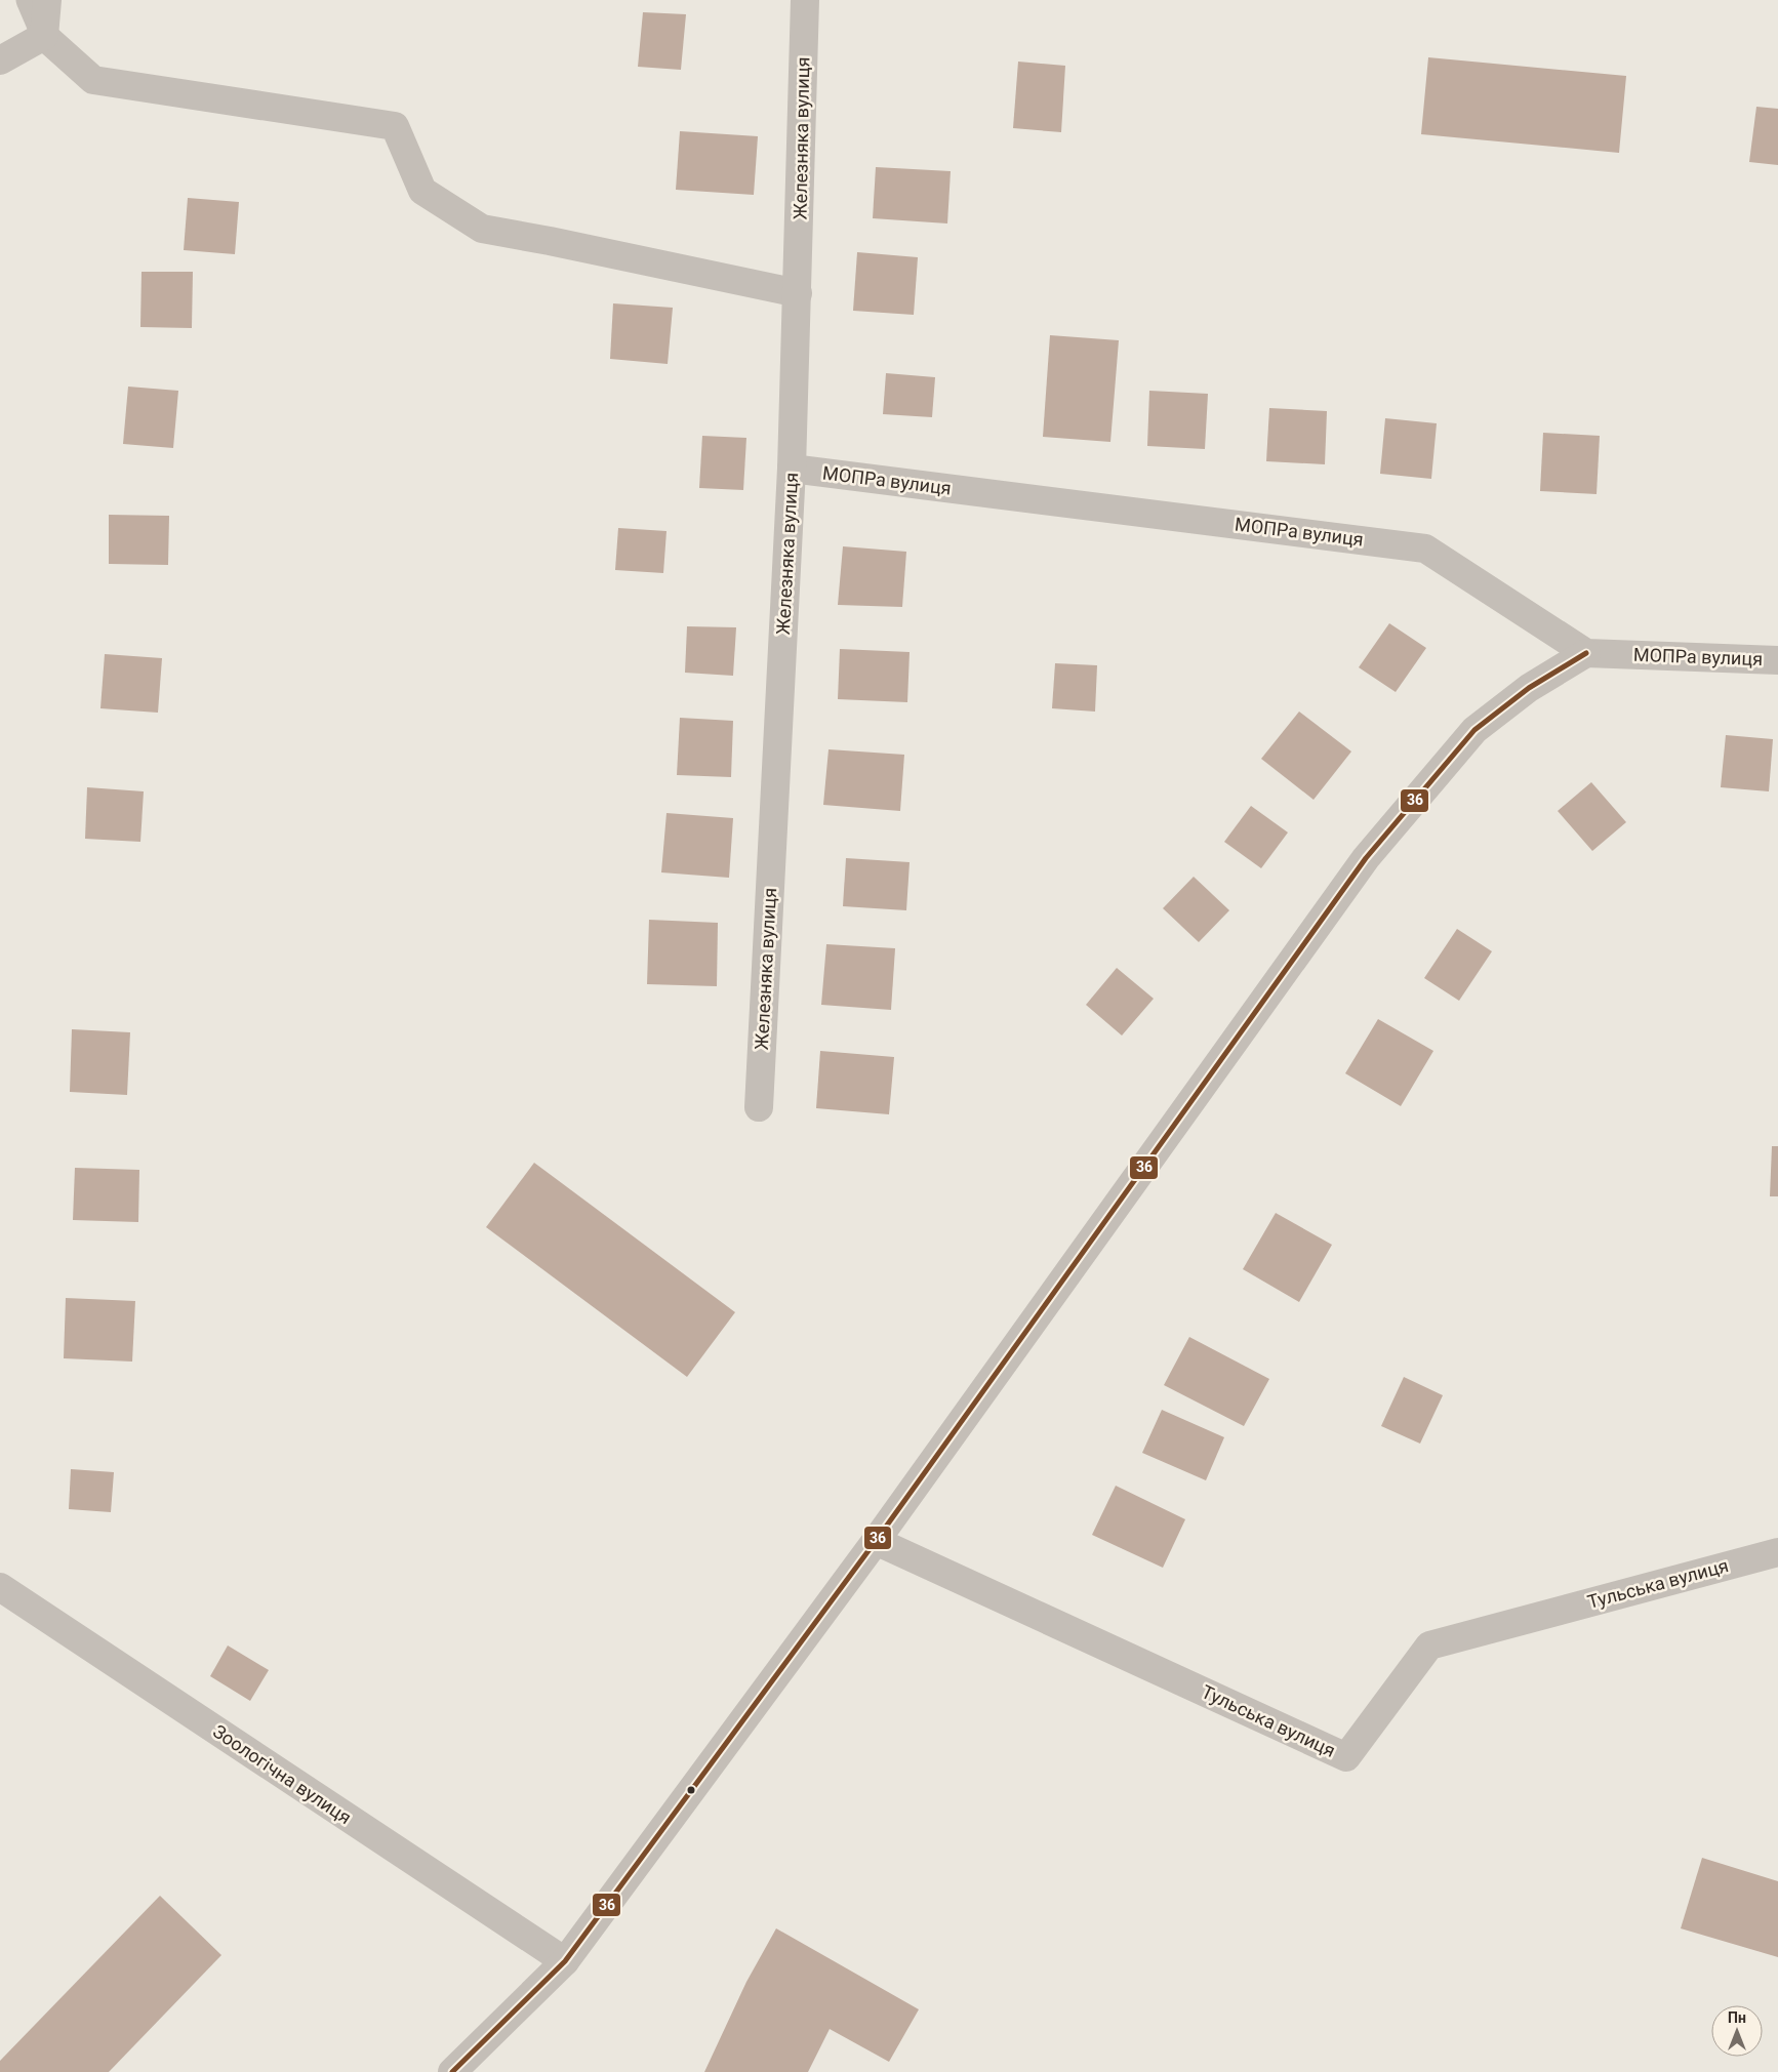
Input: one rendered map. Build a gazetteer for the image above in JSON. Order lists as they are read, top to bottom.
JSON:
{
  "streets": {
    "street": [
      "Железняка вулиця",
      "МОПРа вулиця",
      "Тульська вулиця",
      "Зоологічна вулиця"
    ]
  },
  "crossings": [
    ["Железняка вулиця", "МОПРа вулиця"]
  ],
  "lines": ["transit line 36"],
  "north": "top"
}
